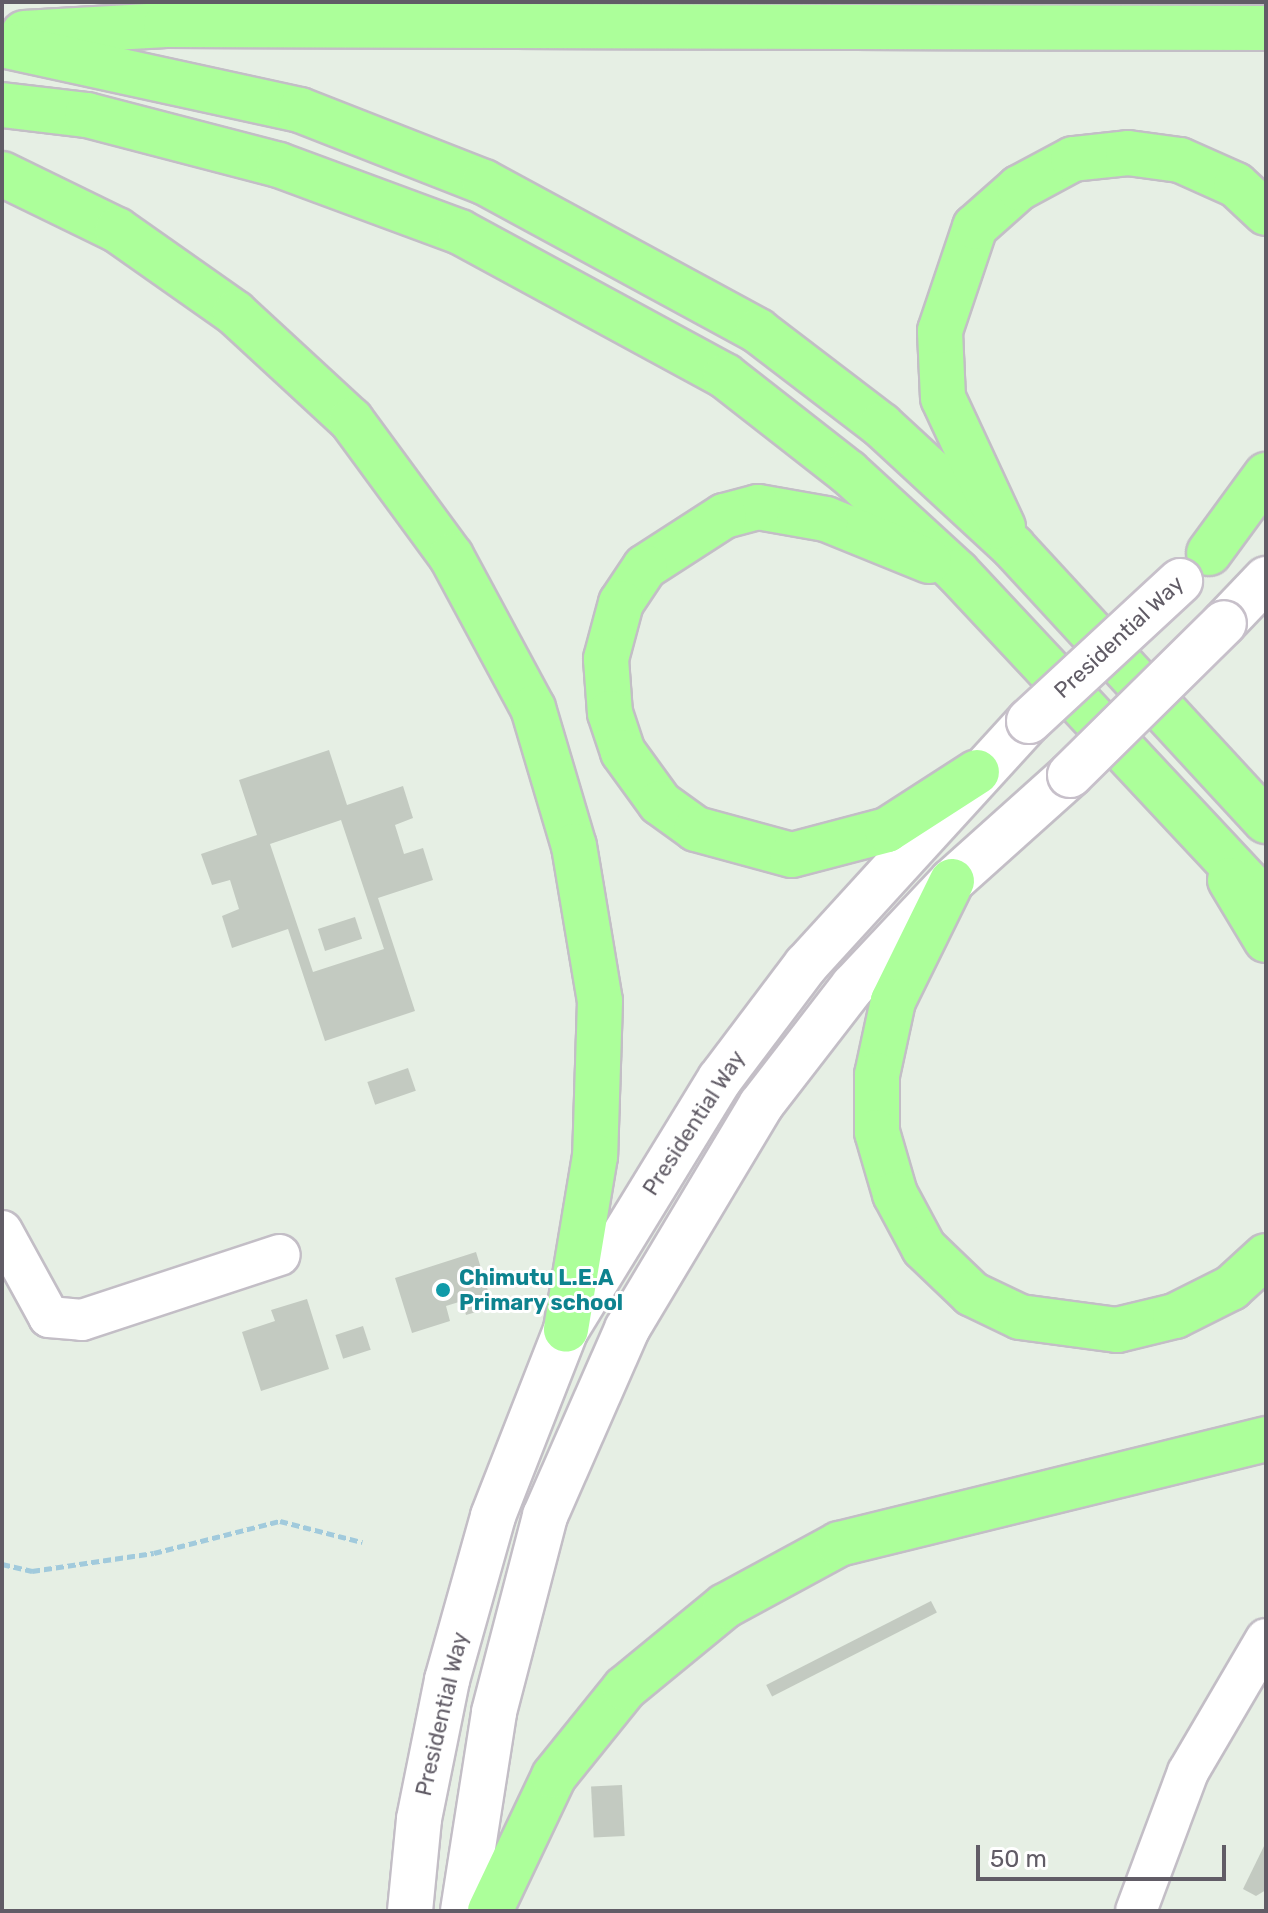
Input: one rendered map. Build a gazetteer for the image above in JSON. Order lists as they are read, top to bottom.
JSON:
{
  "streets": {
    "main road": ["Presidential Way"]
  },
  "places": ["Chimutu L.E.A Primary school"],
  "scale_bar": "50 m"
}
